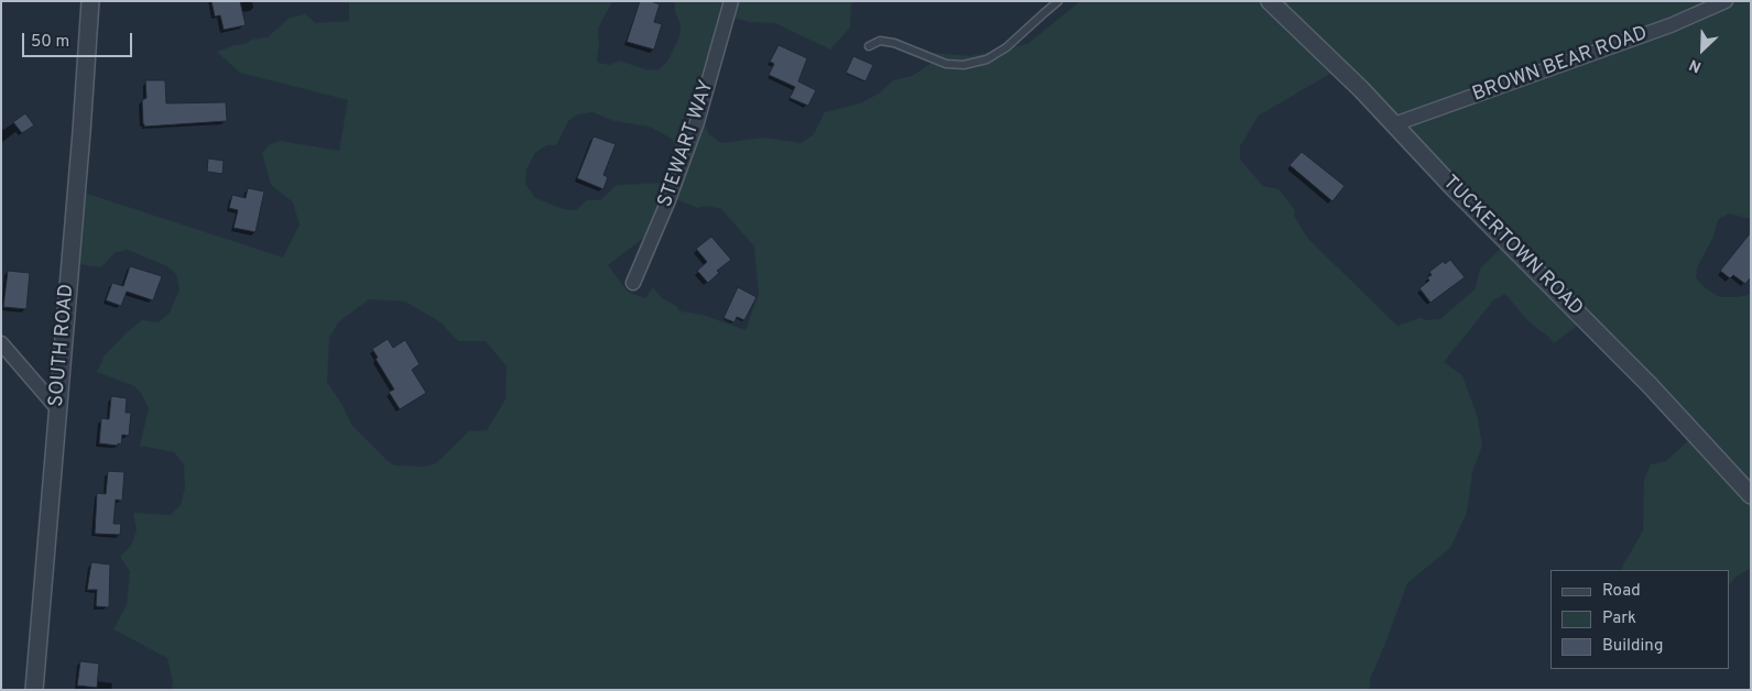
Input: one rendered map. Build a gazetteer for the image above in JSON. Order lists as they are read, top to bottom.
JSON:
{
  "streets": {
    "street": [
      "BROWN BEAR ROAD",
      "STEWART WAY",
      "TUCKERTOWN ROAD",
      "SOUTH ROAD"
    ]
  },
  "crossings": [
    ["BROWN BEAR ROAD", "TUCKERTOWN ROAD"]
  ],
  "legend": ["Road", "Park", "Building"],
  "scale_bar": "50 m",
  "north": "bottom left"
}
